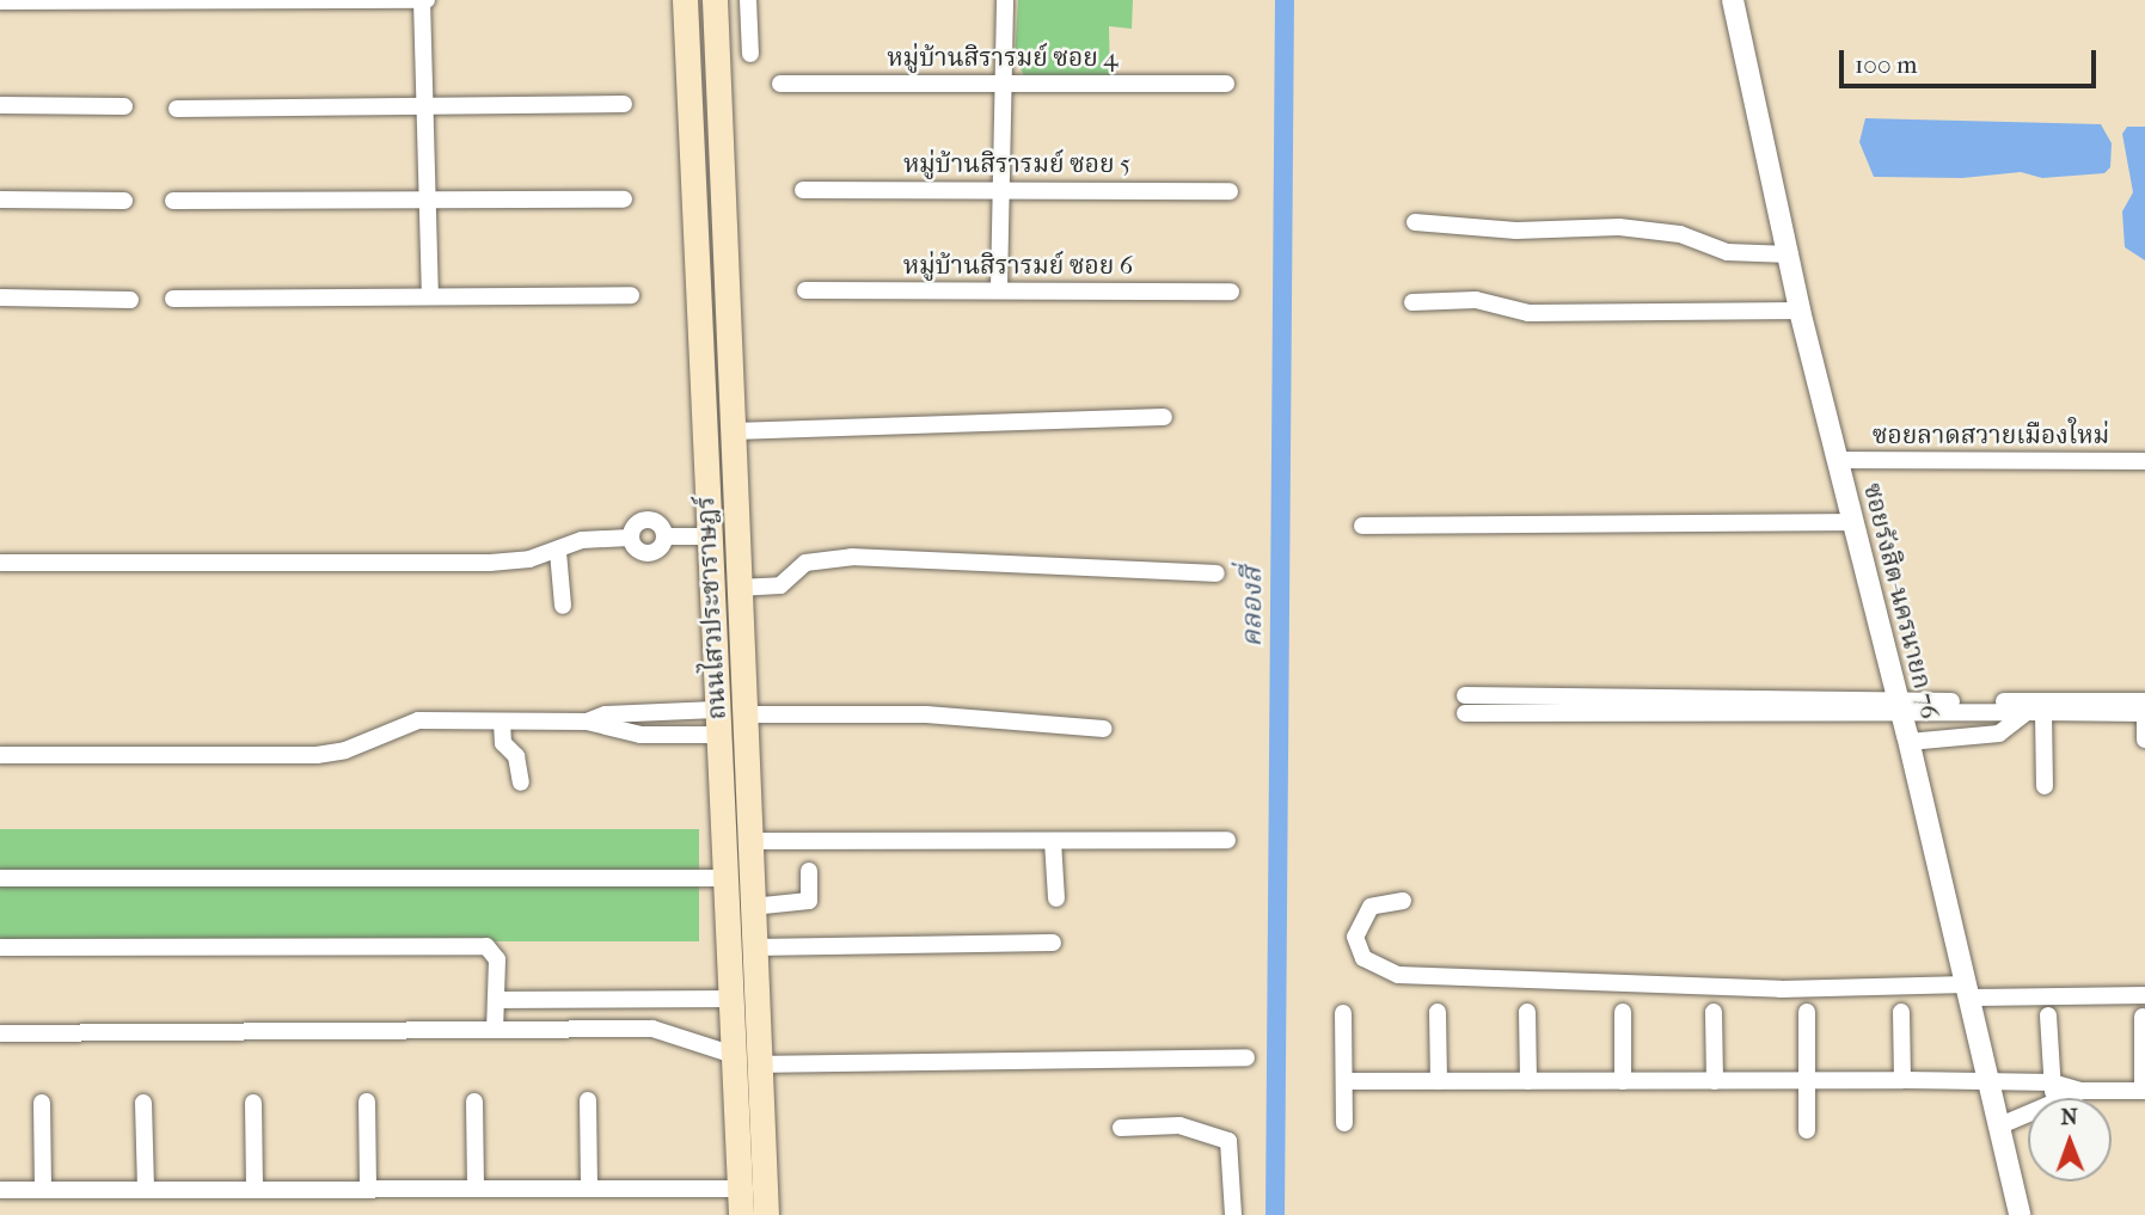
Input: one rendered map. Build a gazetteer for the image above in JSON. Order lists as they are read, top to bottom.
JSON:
{
  "streets": {
    "main road": ["ถนนไสวประชาราษฎร์"],
    "street": [
      "หมู่บ้านสิรารมย์ ซอย 4",
      "หมู่บ้านสิรารมย์ ซอย 5",
      "หมู่บ้านสิรารมย์ ซอย 6",
      "ซอยลาดสวายเมืองใหม่",
      "ซอยรังสิต-นครนายก 76"
    ]
  },
  "crossings": [
    ["ซอยลาดสวายเมืองใหม่", "ซอยรังสิต-นครนายก 76"]
  ],
  "water": ["คลองสี่"],
  "scale_bar": "100 m",
  "north": "top"
}
